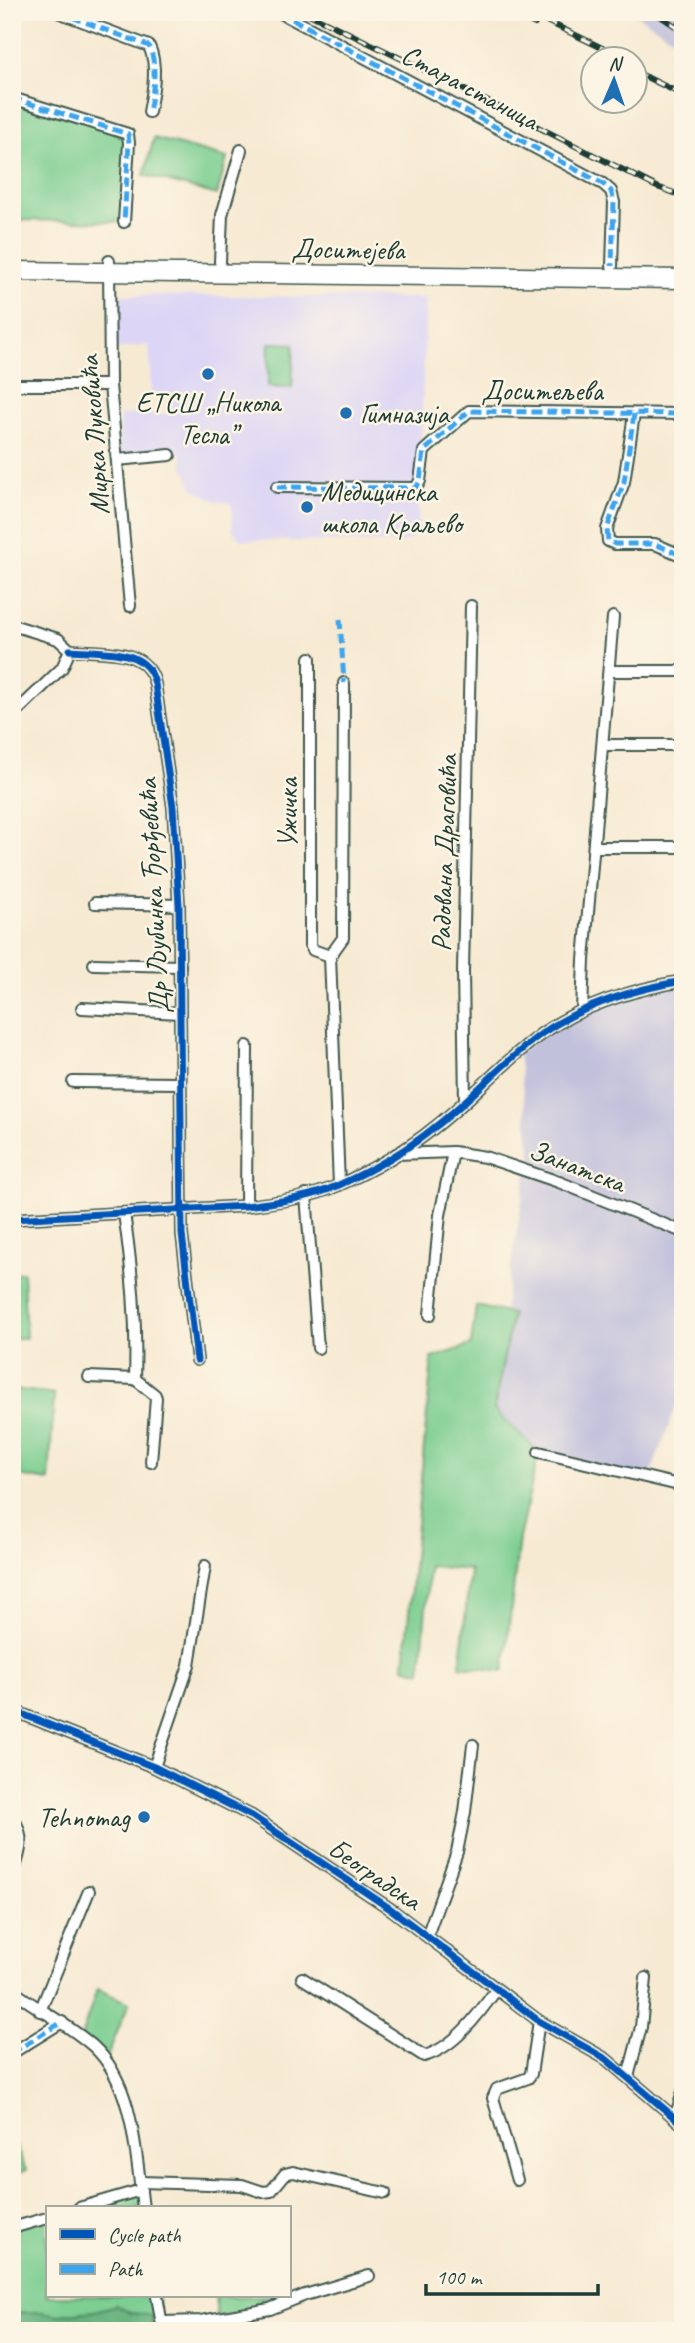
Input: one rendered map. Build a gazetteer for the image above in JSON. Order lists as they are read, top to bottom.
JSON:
{
  "streets": {
    "main road": ["Доситејева"],
    "street": [
      "Стара станица",
      "Доситељева",
      "Мирка Луковића",
      "Ужичка",
      "Радована Драговића",
      "Др Љубинка Ђорђевића",
      "Занатска",
      "Београдска"
    ]
  },
  "crossings": [
    ["Стара станица", "Доситејева"],
    ["Доситејева", "Мирка Луковића"]
  ],
  "places": [
    "ЕТСШ „Никола Тесла”",
    "Гимназија",
    "Медицинска школа Краљево",
    "Tehnomag"
  ],
  "legend": ["Cycle path", "Path"],
  "scale_bar": "100 m",
  "north": "top"
}
